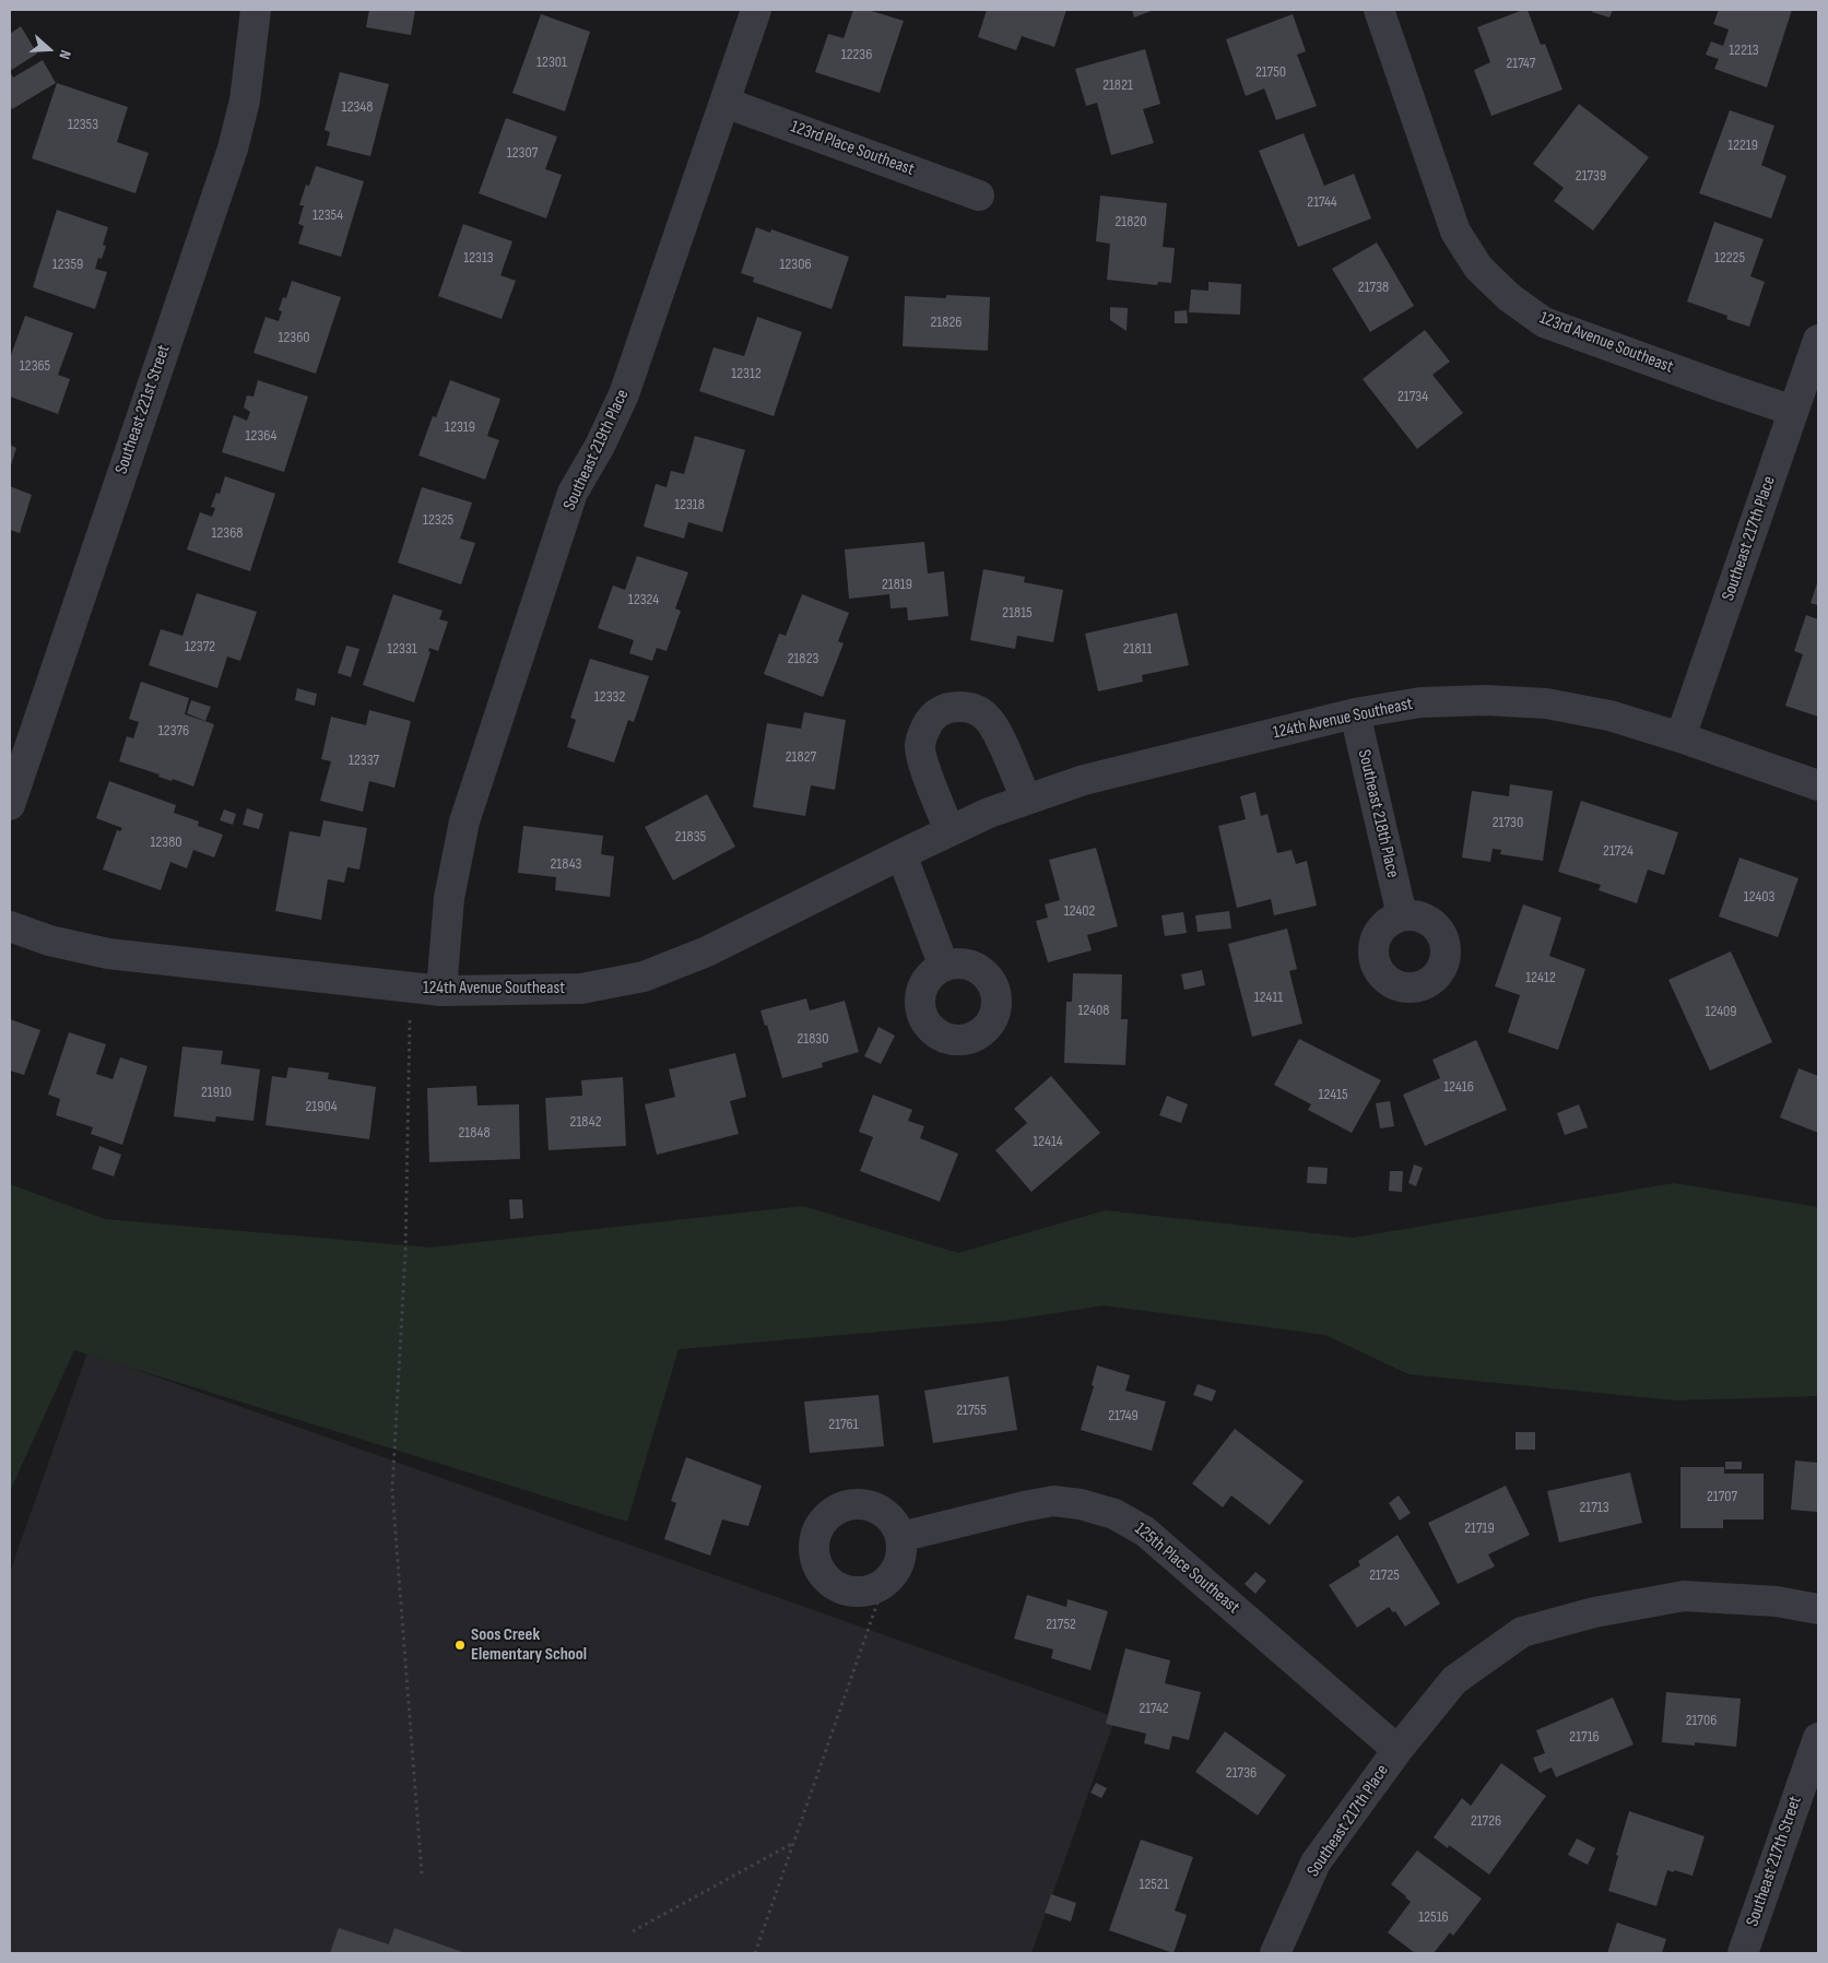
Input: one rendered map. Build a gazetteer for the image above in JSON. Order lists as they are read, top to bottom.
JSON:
{
  "streets": {
    "street": [
      "123rd Place Southeast",
      "123rd Avenue Southeast",
      "Southeast 221st Street",
      "Southeast 219th Place",
      "Southeast 217th Place",
      "124th Avenue Southeast",
      "Southeast 218th Place",
      "125th Place Southeast",
      "Southeast 217th Street"
    ]
  },
  "crossings": [
    ["123rd Place Southeast", "Southeast 219th Place"],
    ["123rd Avenue Southeast", "Southeast 217th Place"],
    ["Southeast 219th Place", "124th Avenue Southeast"],
    ["Southeast 217th Place", "124th Avenue Southeast"],
    ["Southeast 217th Place", "125th Place Southeast"],
    ["124th Avenue Southeast", "Southeast 218th Place"]
  ],
  "places": ["Soos Creek Elementary School"],
  "house_numbers": [
    "12213",
    "12236",
    "12301",
    "21747",
    "21750",
    "21821",
    "12348",
    "12353",
    "12219",
    "12307",
    "21739",
    "21744",
    "12354",
    "21820",
    "12313",
    "12225",
    "12359",
    "12306",
    "21738",
    "21826",
    "12360",
    "12365",
    "12312",
    "21734",
    "12319",
    "12364",
    "12318",
    "12325",
    "12368",
    "21819",
    "12324",
    "21815",
    "12372",
    "12331",
    "21811",
    "21823",
    "12332",
    "12376",
    "21827",
    "12337",
    "21730",
    "21835",
    "12380",
    "21724",
    "21843",
    "12403",
    "12402",
    "12412",
    "12411",
    "12408",
    "12409",
    "21830",
    "12416",
    "21910",
    "12415",
    "21904",
    "21842",
    "21848",
    "12414",
    "21755",
    "21749",
    "21761",
    "21707",
    "21713",
    "21719",
    "21725",
    "21752",
    "21742",
    "21706",
    "21716",
    "21736",
    "21726",
    "12521",
    "12516"
  ],
  "north": "right"
}
